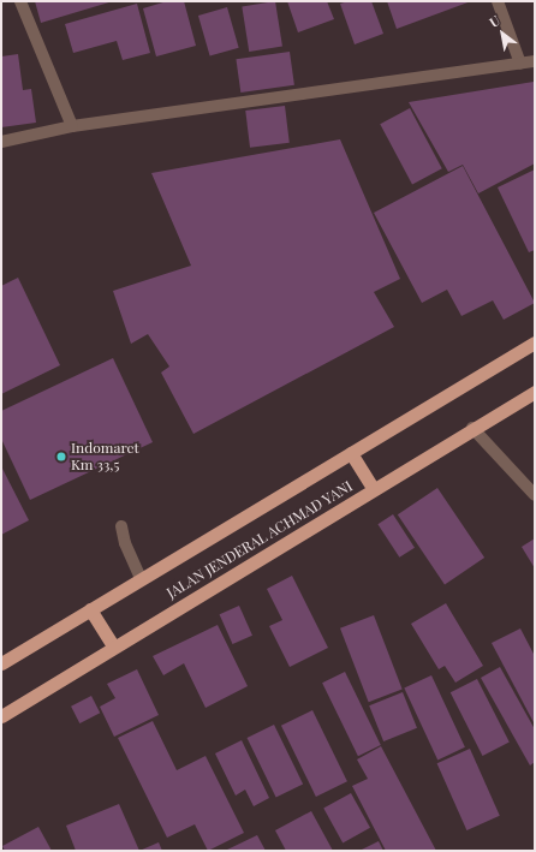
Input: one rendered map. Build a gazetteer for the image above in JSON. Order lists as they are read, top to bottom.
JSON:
{
  "streets": {
    "highway": ["JALAN JENDERAL ACHMAD YANI"]
  },
  "places": ["Indomaret Km 33,5"],
  "north": "top left"
}
